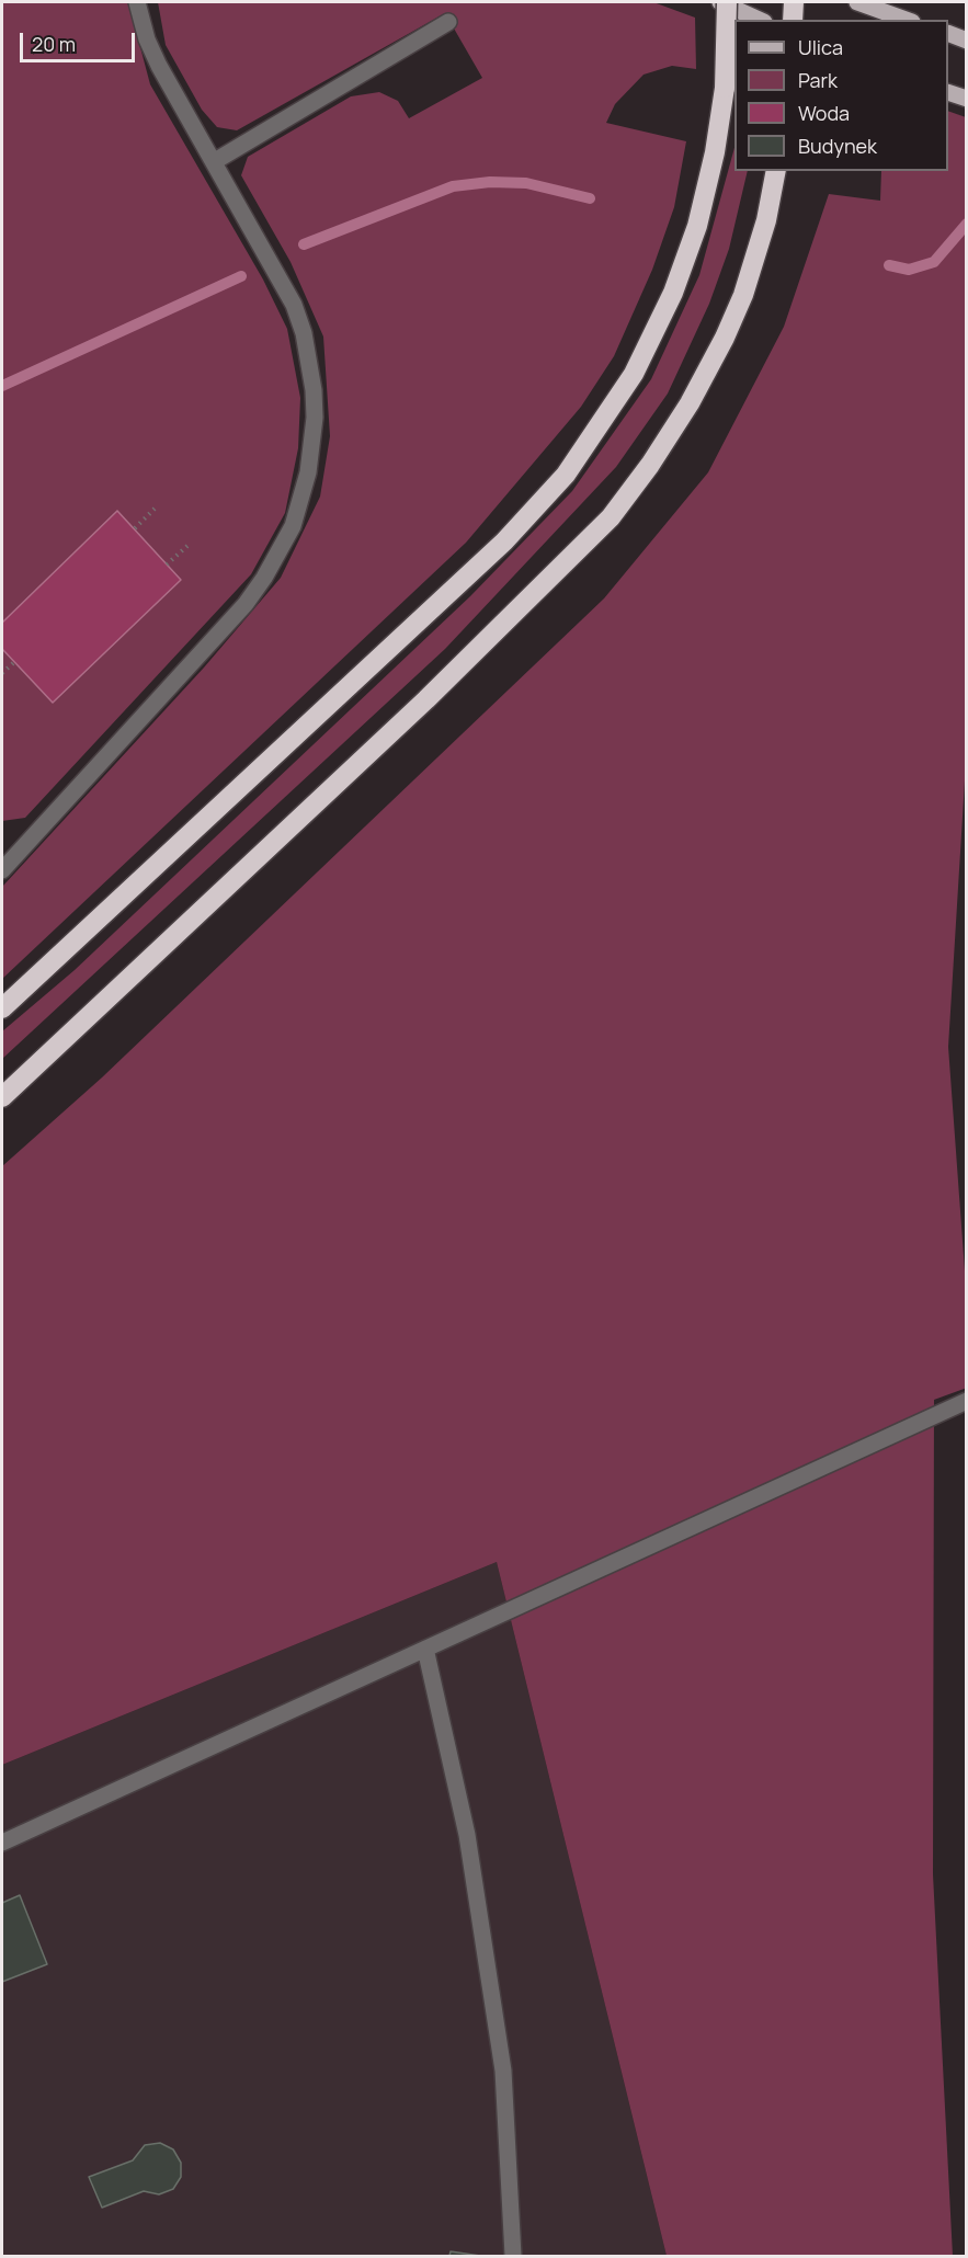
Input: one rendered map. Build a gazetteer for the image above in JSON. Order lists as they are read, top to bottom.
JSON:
{
  "legend": [
    "Ulica",
    "Park",
    "Woda",
    "Budynek"
  ],
  "scale_bar": "20 m"
}
